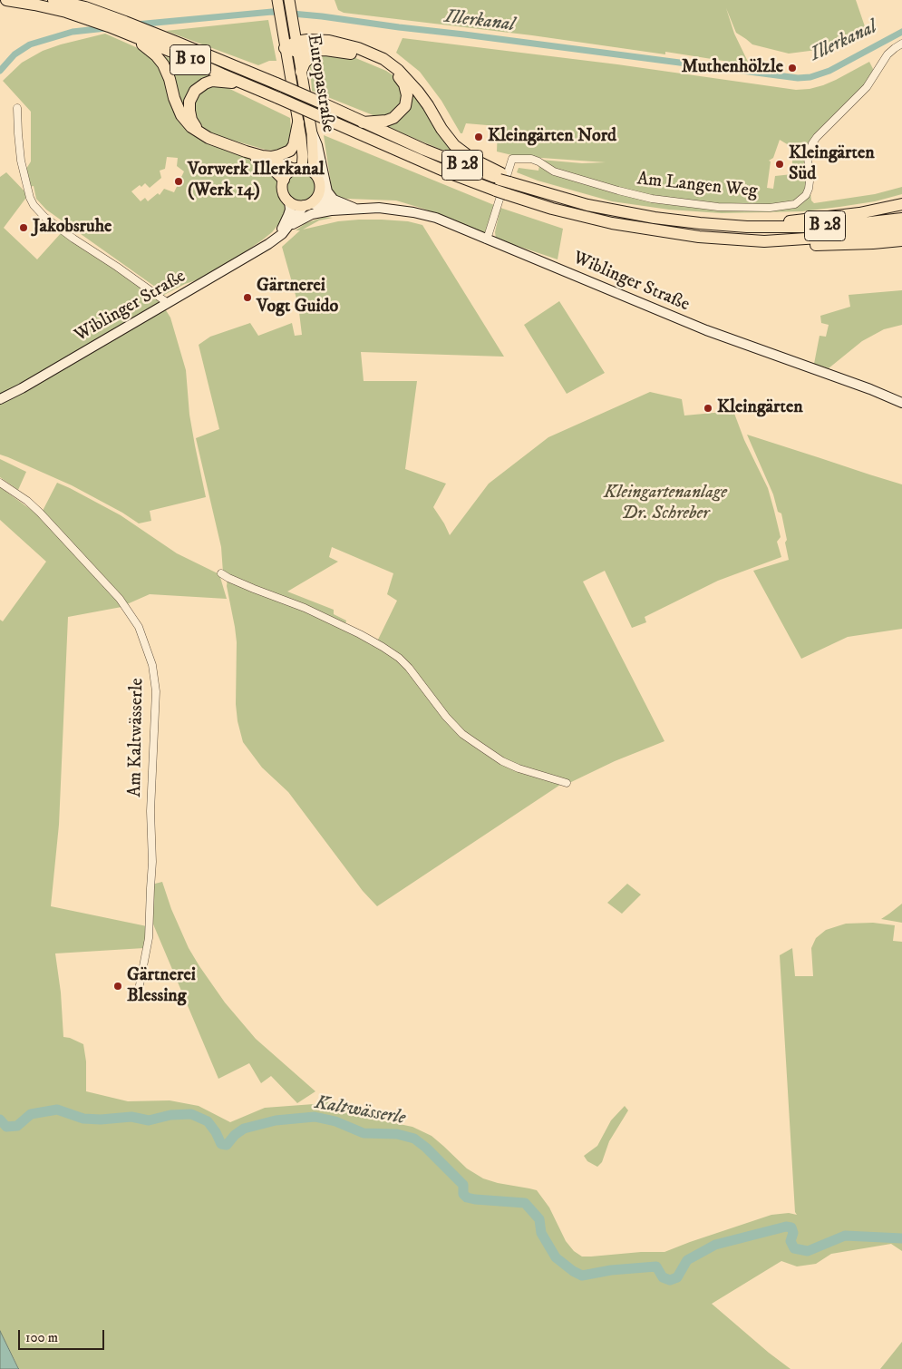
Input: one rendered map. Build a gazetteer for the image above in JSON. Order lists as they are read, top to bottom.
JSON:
{
  "streets": {
    "highway": ["B 10", "B 28"],
    "main road": ["Europastraße", "Wiblinger Straße"],
    "street": ["Am Langen Weg", "Am Kaltwässerle"]
  },
  "crossings": [
    ["B 10", "Europastraße"],
    ["B 10", "B 28"],
    ["B 10", "Wiblinger Straße"],
    ["Europastraße", "Wiblinger Straße"],
    ["Am Langen Weg", "Wiblinger Straße"]
  ],
  "water": ["Illerkanal", "Kaltwässerle"],
  "parks": ["Kleingartenanlage Dr. Schreber"],
  "places": [
    "Muthenhölzle",
    "Kleingärten Nord",
    "Kleingärten Süd",
    "Vorwerk Illerkanal (Werk 14)",
    "Jakobsruhe",
    "Gärtnerei Vogt Guido",
    "Kleingärten",
    "Gärtnerei Blessing"
  ],
  "scale_bar": "100 m"
}
